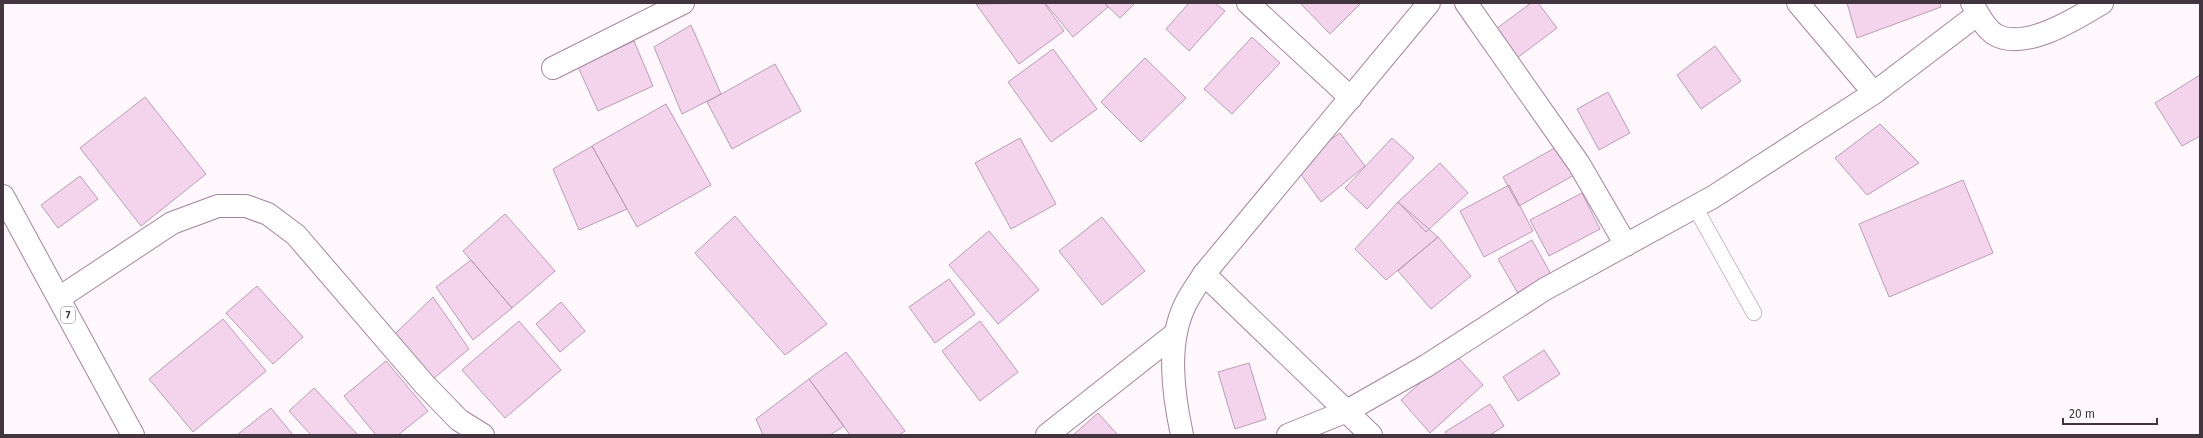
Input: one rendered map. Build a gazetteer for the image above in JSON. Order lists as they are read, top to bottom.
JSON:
{
  "streets": {
    "main road": ["7"]
  },
  "scale_bar": "20 m"
}
